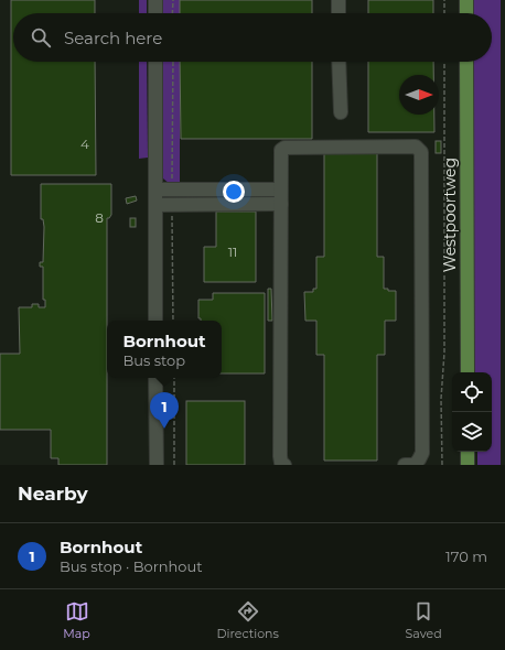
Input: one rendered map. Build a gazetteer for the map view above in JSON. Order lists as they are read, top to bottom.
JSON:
{
  "streets": {
    "main road": ["Westpoortweg"]
  },
  "house_numbers": ["4", "8", "11"],
  "north": "right",
  "page": {
    "search": "Search here",
    "popup": ["Bornhout", "Bus stop"],
    "pins": "1",
    "heading": "Nearby",
    "list": [
      {
        "mark": "1",
        "name": "Bornhout",
        "note": "Bus stop · Bornhout",
        "value": "170 m"
      }
    ],
    "nav": ["Map", "Directions", "Saved"]
  }
}
